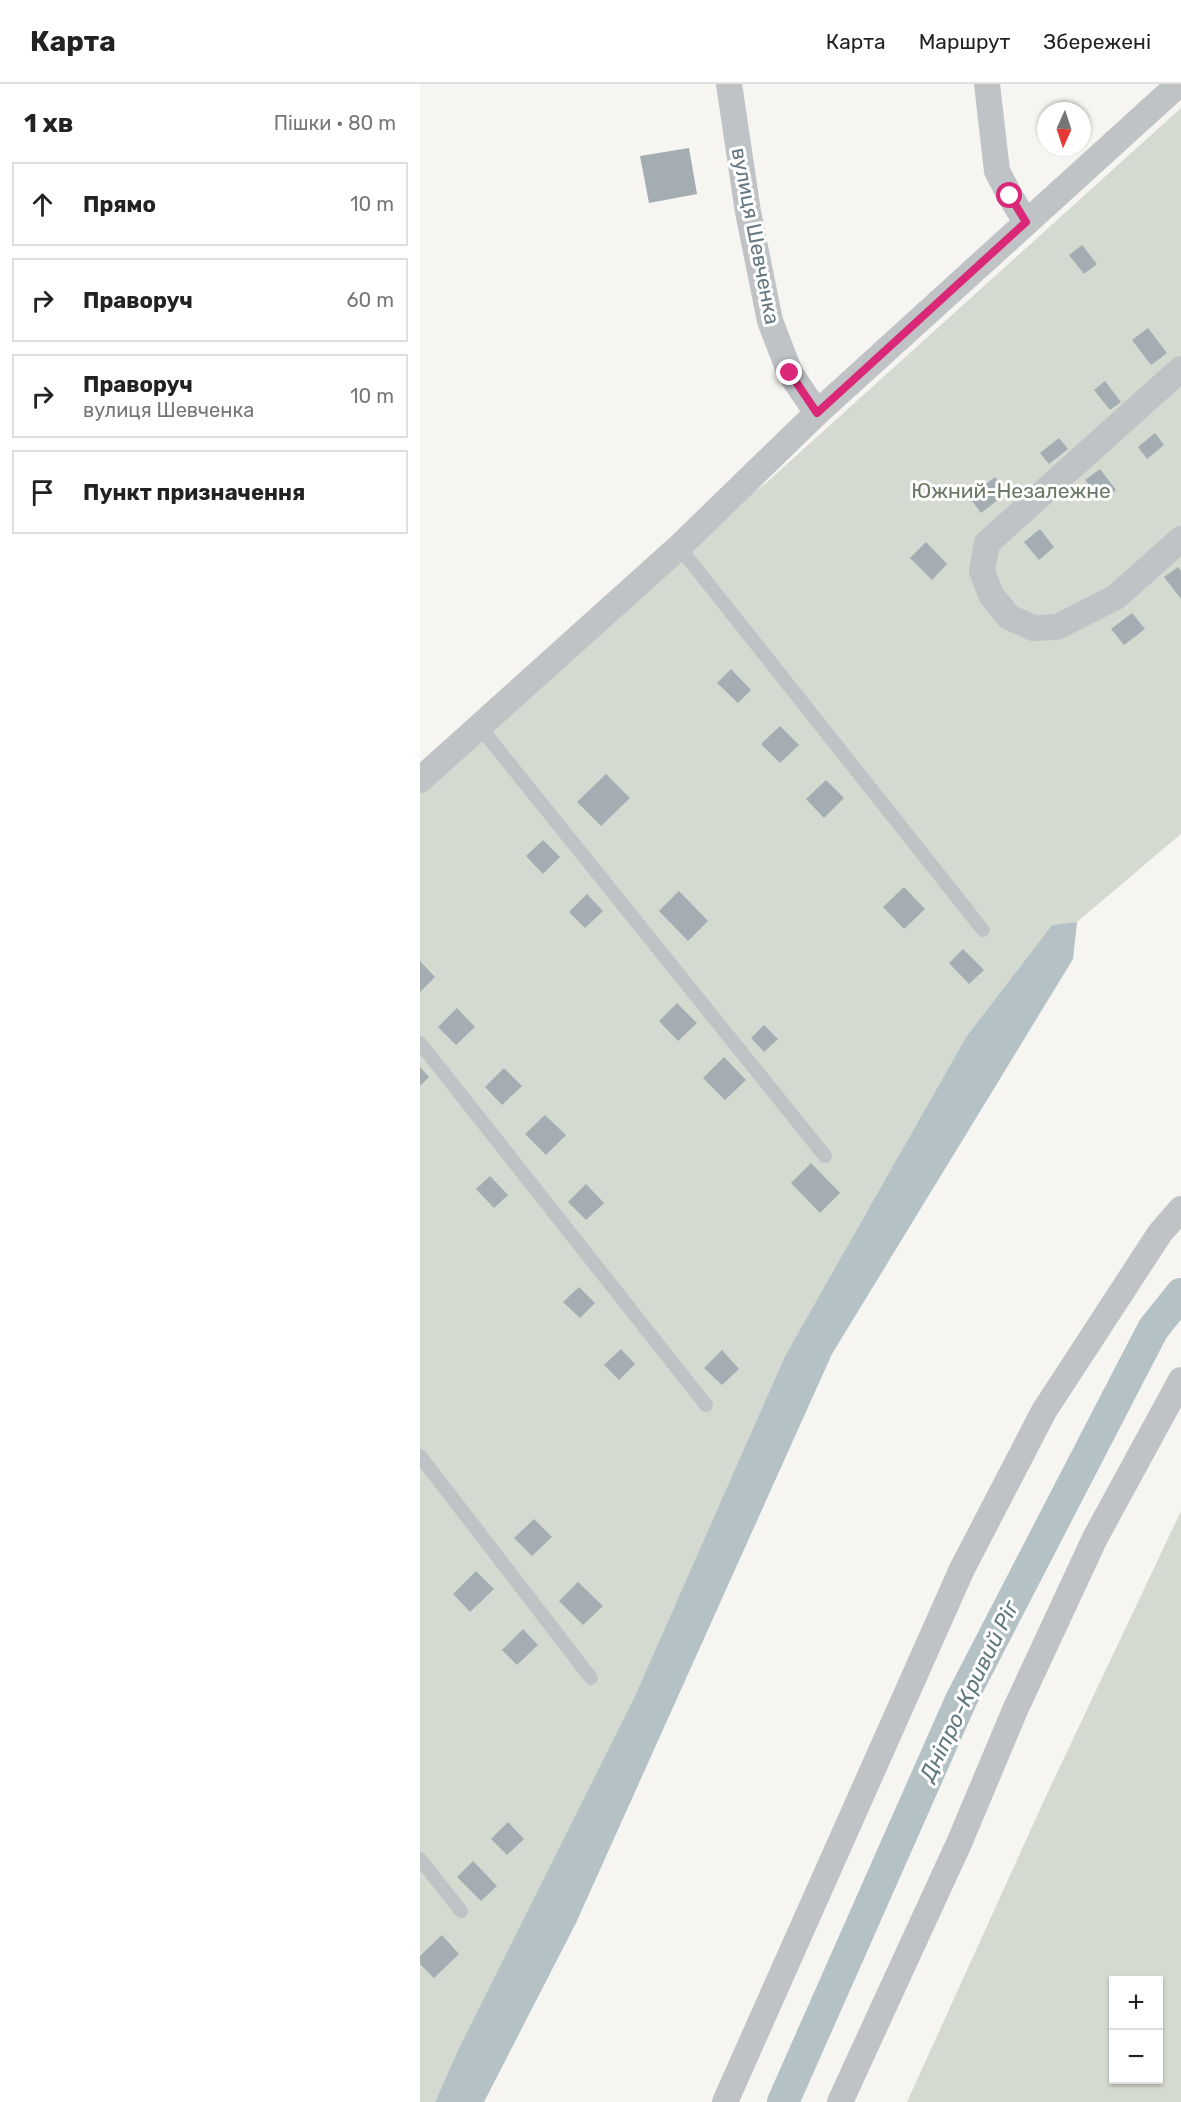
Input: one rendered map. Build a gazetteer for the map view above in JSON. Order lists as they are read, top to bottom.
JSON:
{
  "streets": {
    "street": ["вулиця Шевченка"]
  },
  "water": ["Дніпро-Кривий Ріг"],
  "parks": ["Южний-Незалежне"],
  "north": "bottom",
  "page": {
    "header": "Карта",
    "nav": ["Карта", "Маршрут", "Збережені"],
    "heading": ["1 хв", "Пішки · 80 m"],
    "list": [
      ["Прямо", "10 m"],
      ["Праворуч", "60 m"],
      ["Праворуч", "вулиця Шевченка", "10 m"],
      "Пункт призначення"
    ],
    "map_buttons": ["+", "−"]
  }
}
